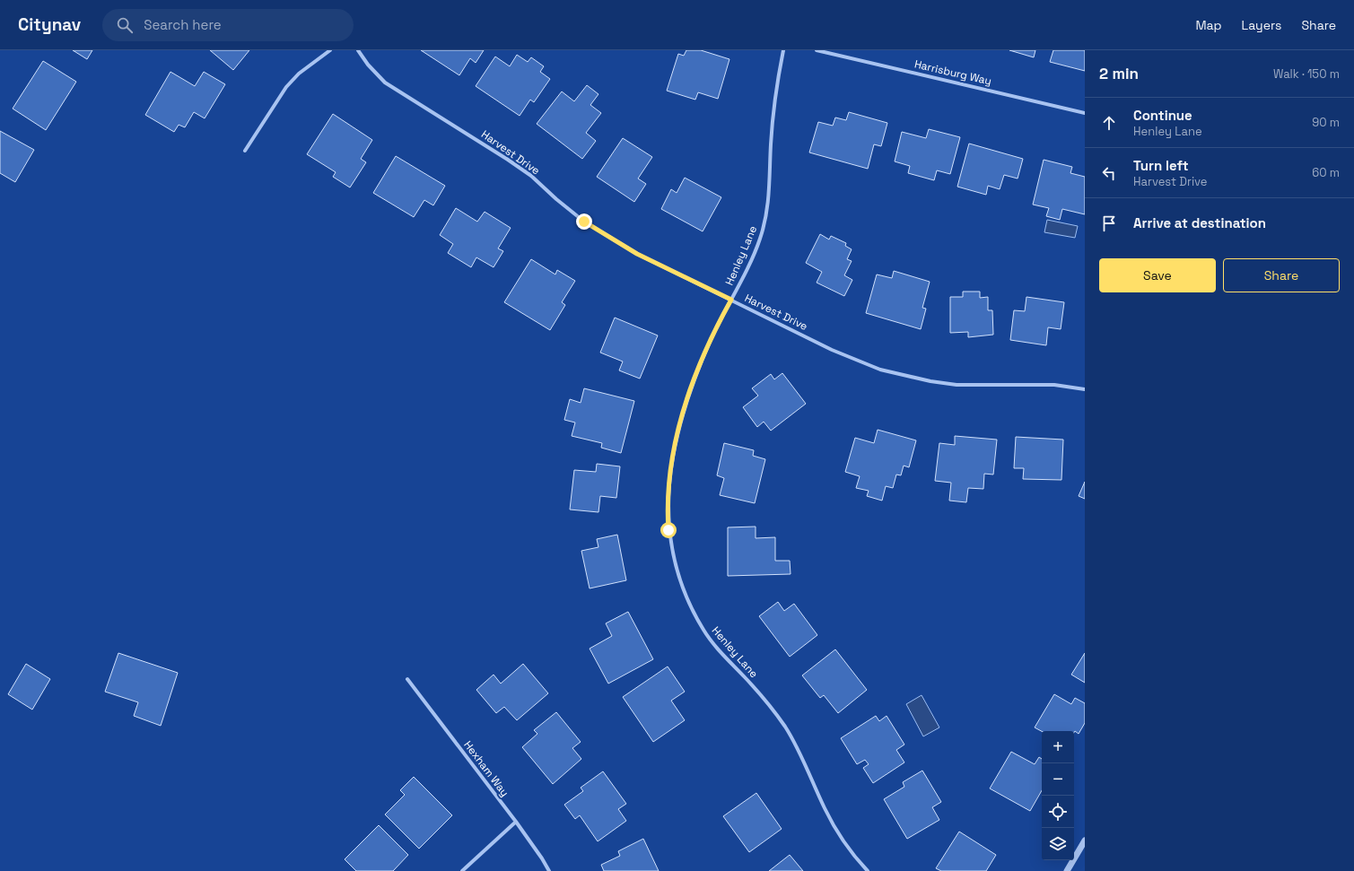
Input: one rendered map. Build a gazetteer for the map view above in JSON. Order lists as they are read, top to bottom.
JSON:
{
  "streets": {
    "street": [
      "Harrisburg Way",
      "Harvest Drive",
      "Henley Lane",
      "Hexham Way"
    ]
  },
  "crossings": [
    ["Harvest Drive", "Henley Lane"]
  ],
  "page": {
    "header": "Citynav",
    "search": "Search here",
    "nav": ["Map", "Layers", "Share"],
    "heading": ["2 min", "Walk · 150 m"],
    "list": [
      ["Continue", "Henley Lane", "90 m"],
      ["Turn left", "Harvest Drive", "60 m"],
      "Arrive at destination"
    ],
    "buttons": ["Save", "Share"],
    "map_buttons": ["+", "−"]
  }
}
